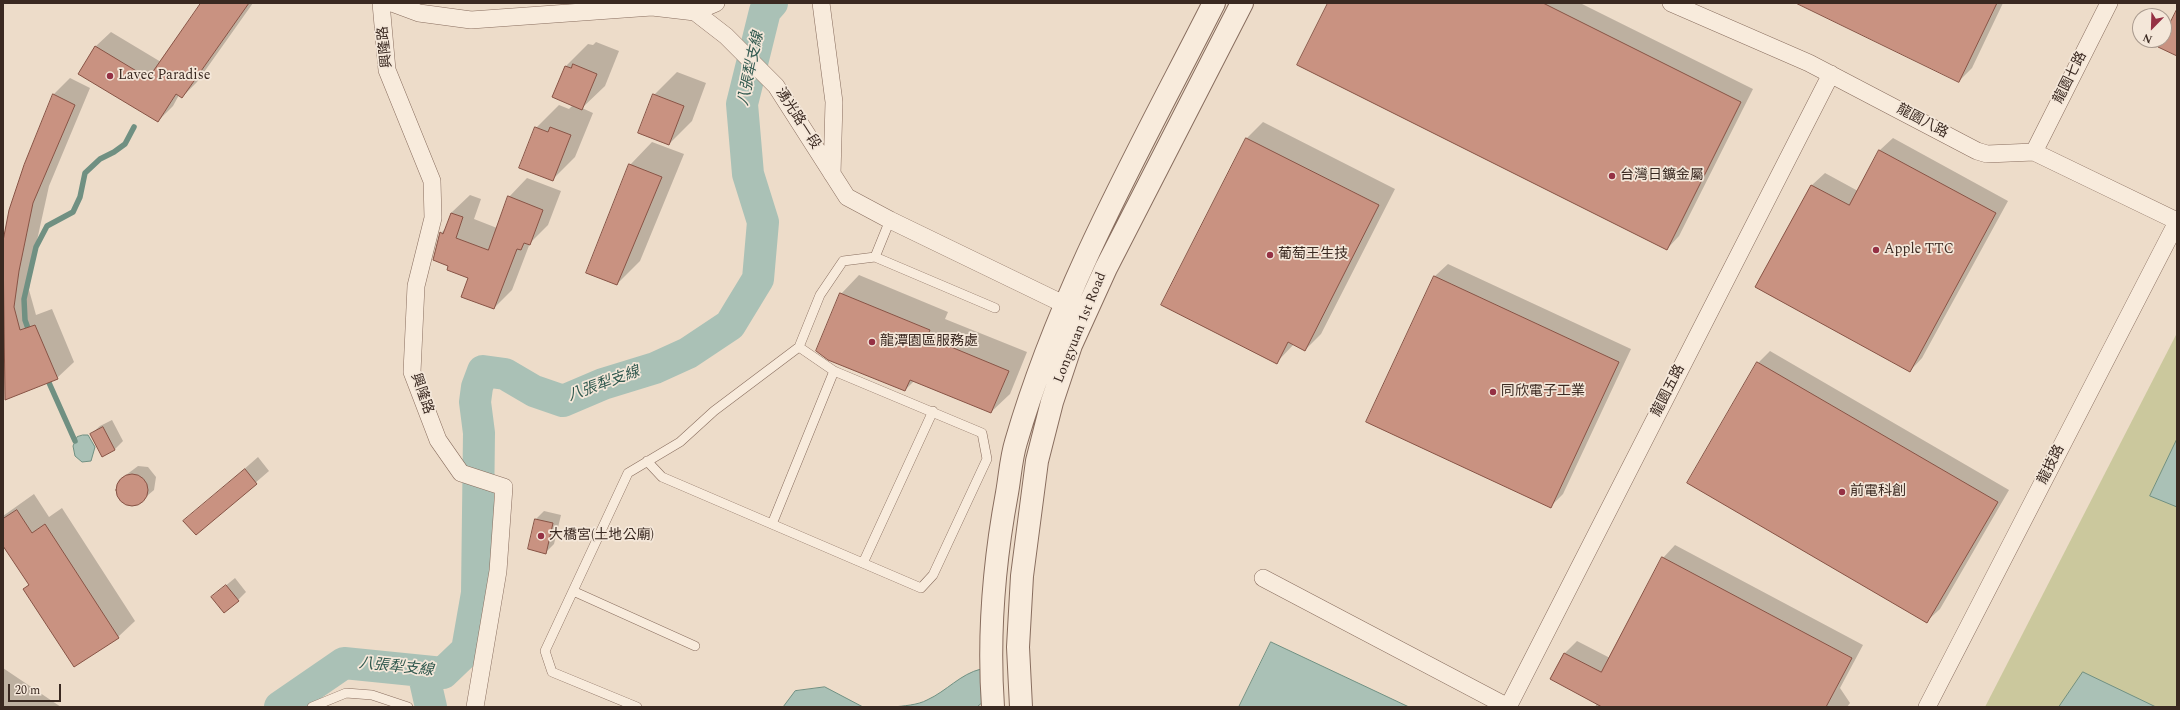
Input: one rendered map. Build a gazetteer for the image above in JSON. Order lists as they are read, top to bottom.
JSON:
{
  "streets": {
    "street": [
      "興隆路",
      "龍園七路",
      "湧光路一段",
      "龍園八路",
      "Longyuan 1st Road",
      "龍園五路",
      "龍技路"
    ]
  },
  "crossings": [
    ["龍園七路", "龍園八路"],
    ["湧光路一段", "Longyuan 1st Road"],
    ["龍園八路", "龍園五路"],
    ["龍園八路", "龍技路"]
  ],
  "water": ["八張犁支線"],
  "places": [
    "Lavec Paradise",
    "台灣日鑛金屬",
    "Apple TTC",
    "葡萄王生技",
    "龍潭園區服務處",
    "同欣電子工業",
    "前電科創",
    "大橋宮(土地公廟)"
  ],
  "scale_bar": "20 m",
  "north": "bottom left"
}
